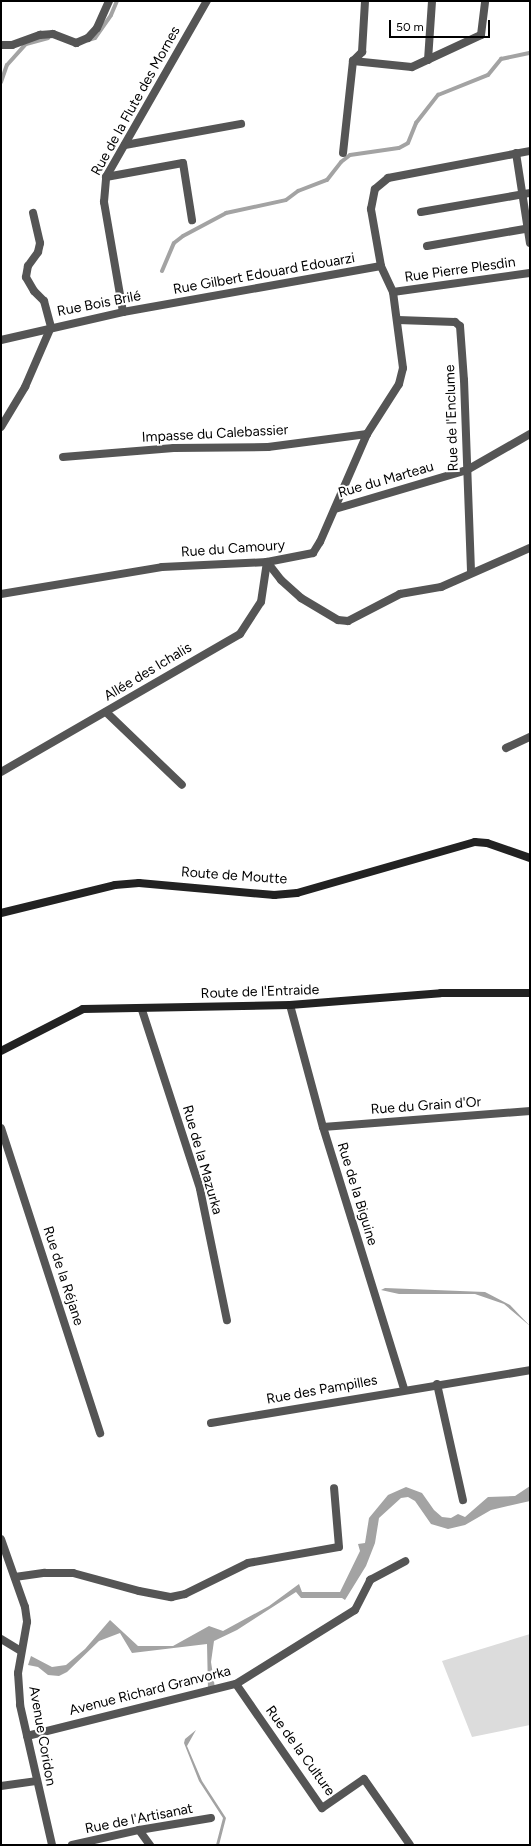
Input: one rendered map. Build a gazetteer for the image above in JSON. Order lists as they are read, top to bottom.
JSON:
{
  "streets": {
    "main road": ["Route de Moutte", "Route de l'Entraide"],
    "street": [
      "Rue de la Flute des Mornes",
      "Rue Pierre Plesdin",
      "Rue Gilbert Edouard Edouarzi",
      "Rue Bois Brilé",
      "Rue de l'Enclume",
      "Impasse du Calebassier",
      "Rue du Marteau",
      "Rue du Camoury",
      "Allée des Ichalis",
      "Rue du Grain d'Or",
      "Rue de la Mazurka",
      "Rue de la Biguine",
      "Rue de la Réjane",
      "Rue des Pampilles",
      "Avenue Richard Granvorka",
      "Avenue Coridon",
      "Rue de la Culture",
      "Rue de l'Artisanat"
    ]
  },
  "crossings": [
    ["Rue de la Flute des Mornes", "Rue Bois Brilé"],
    ["Rue Pierre Plesdin", "Rue du Camoury"],
    ["Rue Gilbert Edouard Edouarzi", "Rue Bois Brilé"],
    ["Rue Gilbert Edouard Edouarzi", "Rue du Camoury"],
    ["Rue de l'Enclume", "Rue du Marteau"],
    ["Rue de l'Enclume", "Rue du Camoury"],
    ["Impasse du Calebassier", "Rue du Camoury"],
    ["Rue du Marteau", "Rue du Camoury"],
    ["Rue du Camoury", "Allée des Ichalis"],
    ["Route de l'Entraide", "Rue de la Mazurka"],
    ["Route de l'Entraide", "Rue de la Biguine"],
    ["Rue du Grain d'Or", "Rue de la Biguine"],
    ["Rue de la Biguine", "Rue des Pampilles"],
    ["Avenue Richard Granvorka", "Avenue Coridon"],
    ["Avenue Richard Granvorka", "Rue de la Culture"]
  ],
  "scale_bar": "50 m"
}
